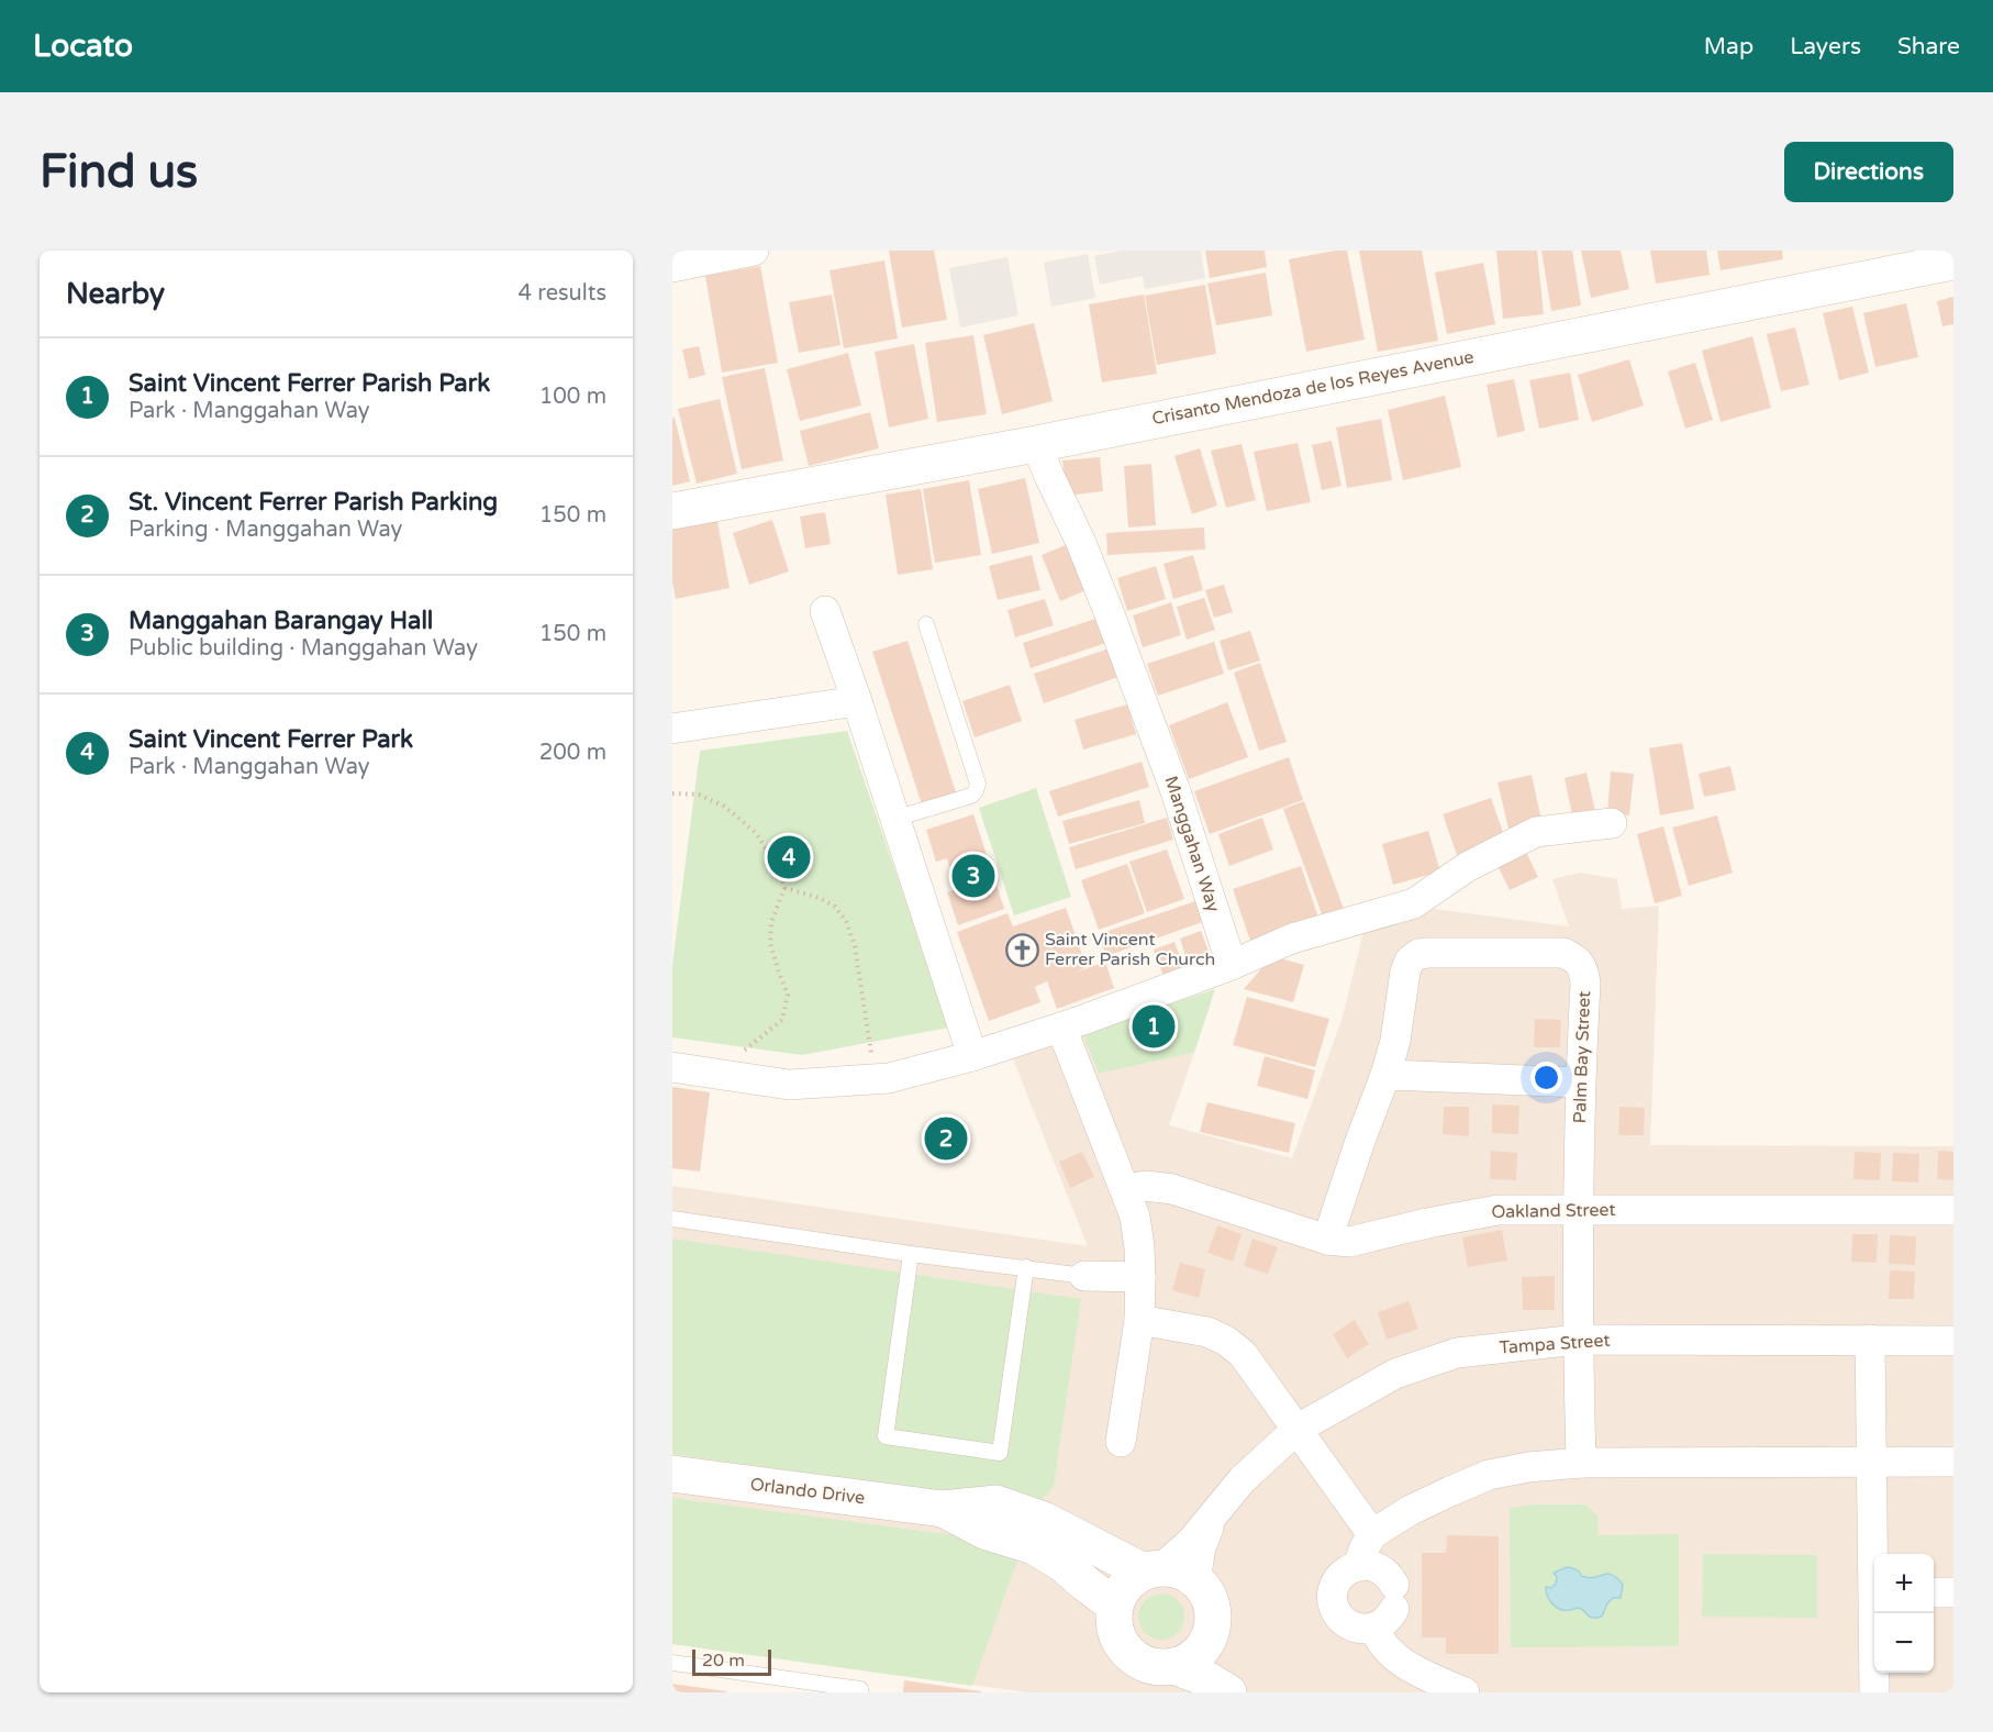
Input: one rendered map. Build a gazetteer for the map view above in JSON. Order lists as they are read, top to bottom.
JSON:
{
  "streets": {
    "main road": ["Crisanto Mendoza de los Reyes Avenue", "Orlando Drive"],
    "street": [
      "Manggahan Way",
      "Palm Bay Street",
      "Oakland Street",
      "Tampa Street"
    ]
  },
  "crossings": [
    ["Crisanto Mendoza de los Reyes Avenue", "Manggahan Way"],
    ["Palm Bay Street", "Oakland Street"],
    ["Palm Bay Street", "Tampa Street"],
    ["Tampa Street", "Orlando Drive"]
  ],
  "places": {
    "church": ["Saint Vincent Ferrer Parish Church"]
  },
  "scale_bar": "20 m",
  "page": {
    "header": "Locato",
    "nav": ["Map", "Layers", "Share"],
    "buttons": "Directions",
    "title": "Find us",
    "heading": ["Nearby", "4 results"],
    "list": [
      {
        "mark": "1",
        "name": "Saint Vincent Ferrer Parish Park",
        "note": "Park · Manggahan Way",
        "value": "100 m"
      },
      {
        "mark": "2",
        "name": "St. Vincent Ferrer Parish Parking",
        "note": "Parking · Manggahan Way",
        "value": "150 m"
      },
      {
        "mark": "3",
        "name": "Manggahan Barangay Hall",
        "note": "Public building · Manggahan Way",
        "value": "150 m"
      },
      {
        "mark": "4",
        "name": "Saint Vincent Ferrer Park",
        "note": "Park · Manggahan Way",
        "value": "200 m"
      }
    ],
    "pins": [
      "4",
      "3",
      "1",
      "2"
    ],
    "map_buttons": ["+", "−"],
    "scale": "20 m"
  }
}
